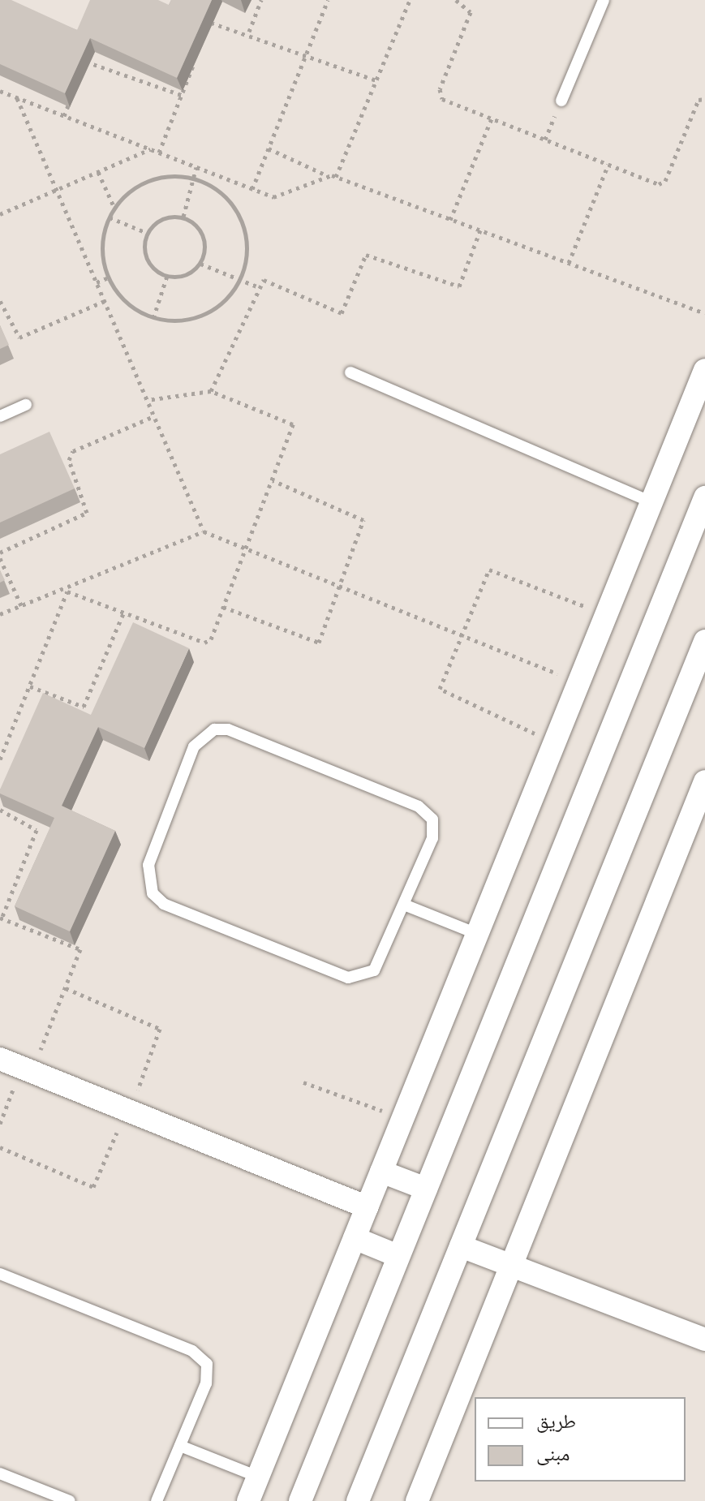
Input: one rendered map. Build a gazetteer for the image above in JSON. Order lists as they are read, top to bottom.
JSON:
{
  "legend": ["طريق", "مبنى"]
}
